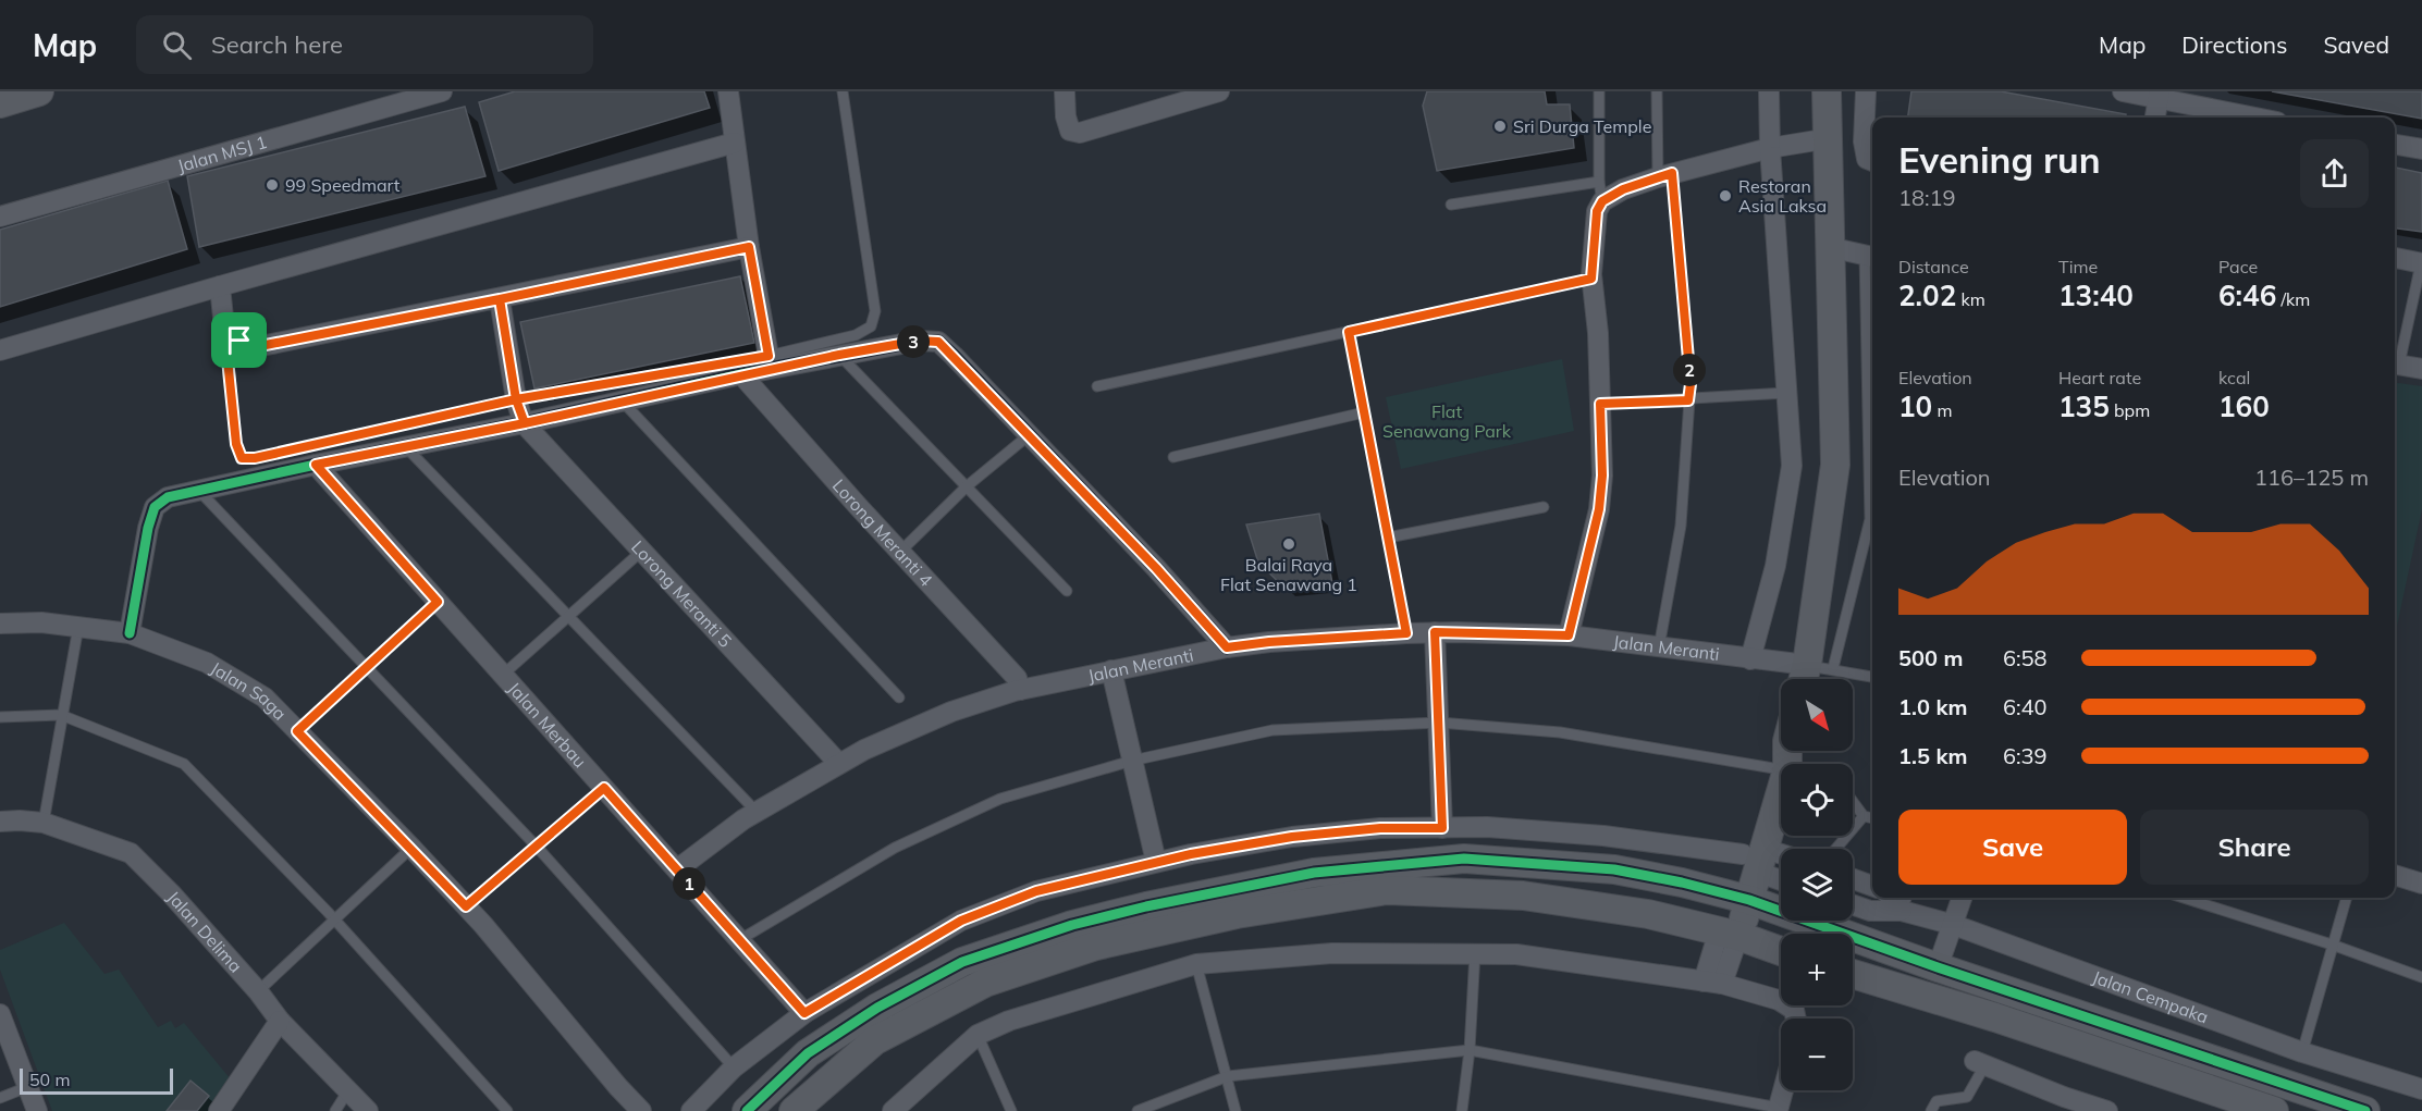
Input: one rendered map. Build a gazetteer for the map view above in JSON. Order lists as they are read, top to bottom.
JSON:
{
  "streets": {
    "street": [
      "Jalan MSJ 1",
      "Lorong Meranti 4",
      "Lorong Meranti 5",
      "Jalan Meranti",
      "Jalan Saga",
      "Jalan Merbau",
      "Jalan Delima",
      "Jalan Cempaka"
    ]
  },
  "crossings": [
    ["Lorong Meranti 4", "Jalan Meranti"],
    ["Lorong Meranti 5", "Jalan Meranti"],
    ["Jalan Meranti", "Jalan Merbau"]
  ],
  "parks": ["Flat Senawang Park"],
  "places": [
    "Sri Durga Temple",
    "99 Speedmart",
    "Restoran Asia Laksa",
    "Balai Raya Flat Senawang 1"
  ],
  "scale_bar": "50 m",
  "north": "bottom right",
  "page": {
    "header": "Map",
    "search": "Search here",
    "nav": ["Map", "Directions", "Saved"],
    "heading": ["Evening run", "18:19"],
    "stats": [
      ["Distance", "2.02 km"],
      ["Time", "13:40"],
      ["Pace", "6:46 /km"],
      ["Elevation", "10 m"],
      ["Heart rate", "135 bpm"],
      ["kcal", "160"]
    ],
    "pins": ["3", "2", "1"],
    "chart": ["Elevation", "116–125 m"],
    "list": [
      {
        "name": "500 m",
        "note": "6:58"
      },
      {
        "name": "1.0 km",
        "note": "6:40"
      },
      {
        "name": "1.5 km",
        "note": "6:39"
      }
    ],
    "map_buttons": ["+", "−"],
    "buttons": ["Save", "Share"],
    "scale": "50 m"
  }
}
